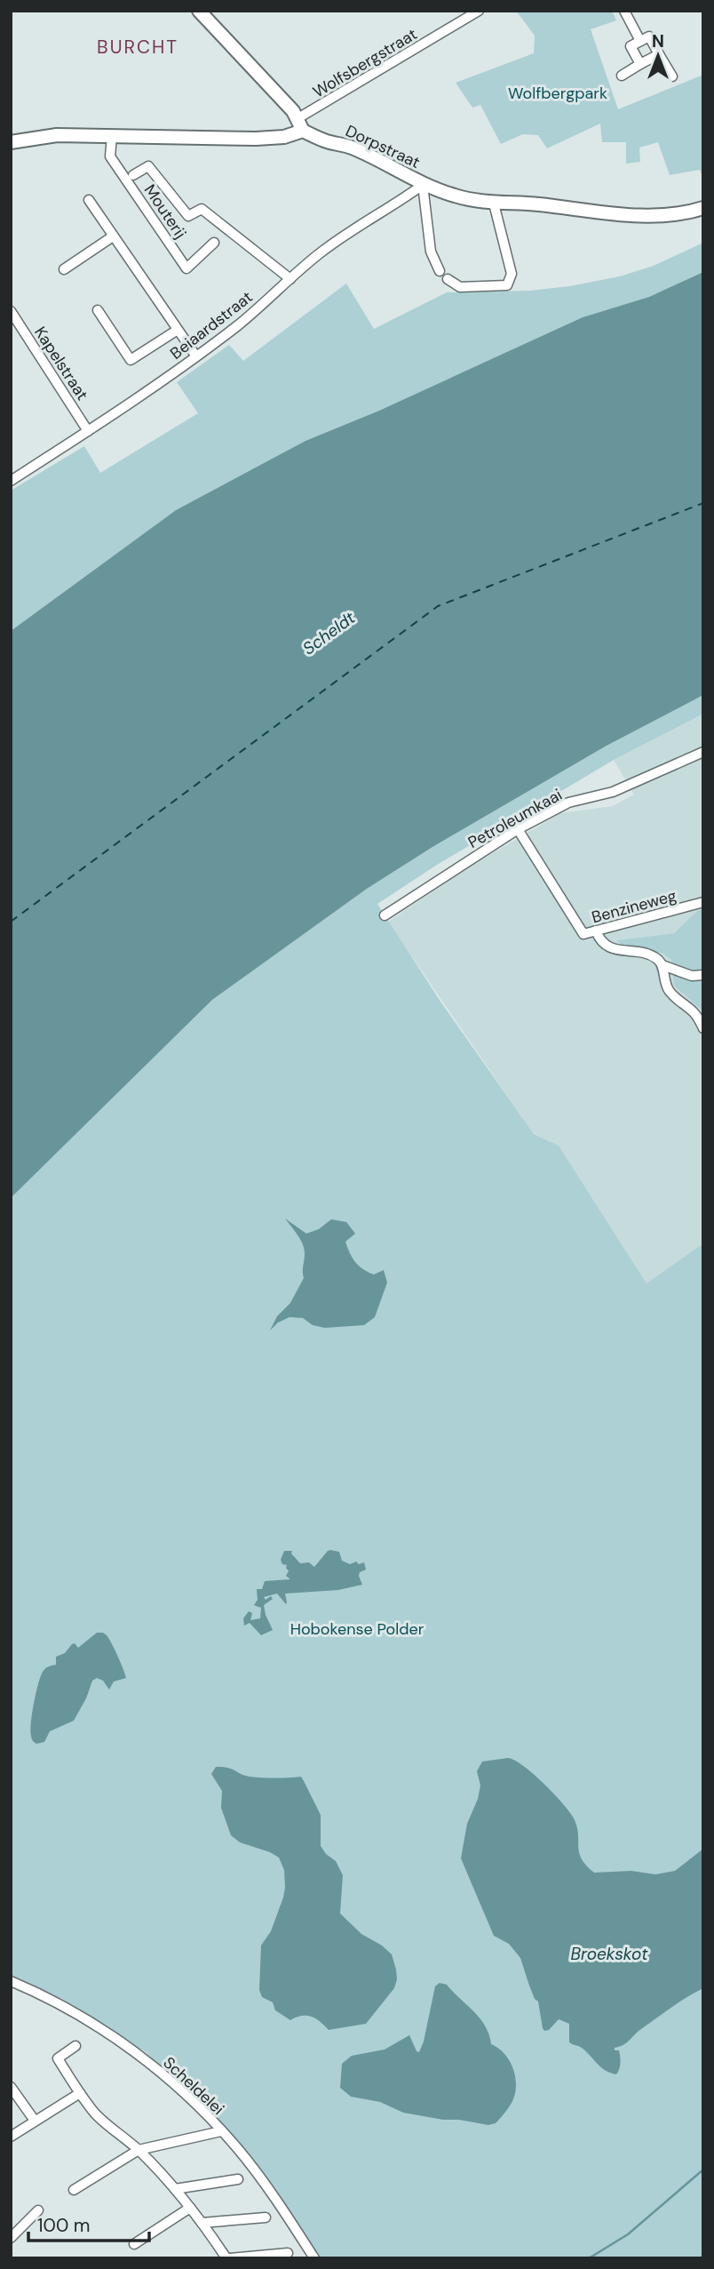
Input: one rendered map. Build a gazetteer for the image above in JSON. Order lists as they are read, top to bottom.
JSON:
{
  "streets": {
    "street": [
      "Wolfsbergstraat",
      "Dorpstraat",
      "Mouterij",
      "Beiaardstraat",
      "Kapelstraat",
      "Petroleumkaai",
      "Benzineweg",
      "Scheldelei"
    ]
  },
  "crossings": [
    ["Wolfsbergstraat", "Dorpstraat"],
    ["Dorpstraat", "Beiaardstraat"],
    ["Beiaardstraat", "Kapelstraat"],
    ["Petroleumkaai", "Benzineweg"]
  ],
  "districts": ["BURCHT"],
  "water": ["Scheldt", "Broekskot"],
  "parks": ["Wolfbergpark", "Hobokense Polder"],
  "scale_bar": "100 m",
  "north": "top"
}
